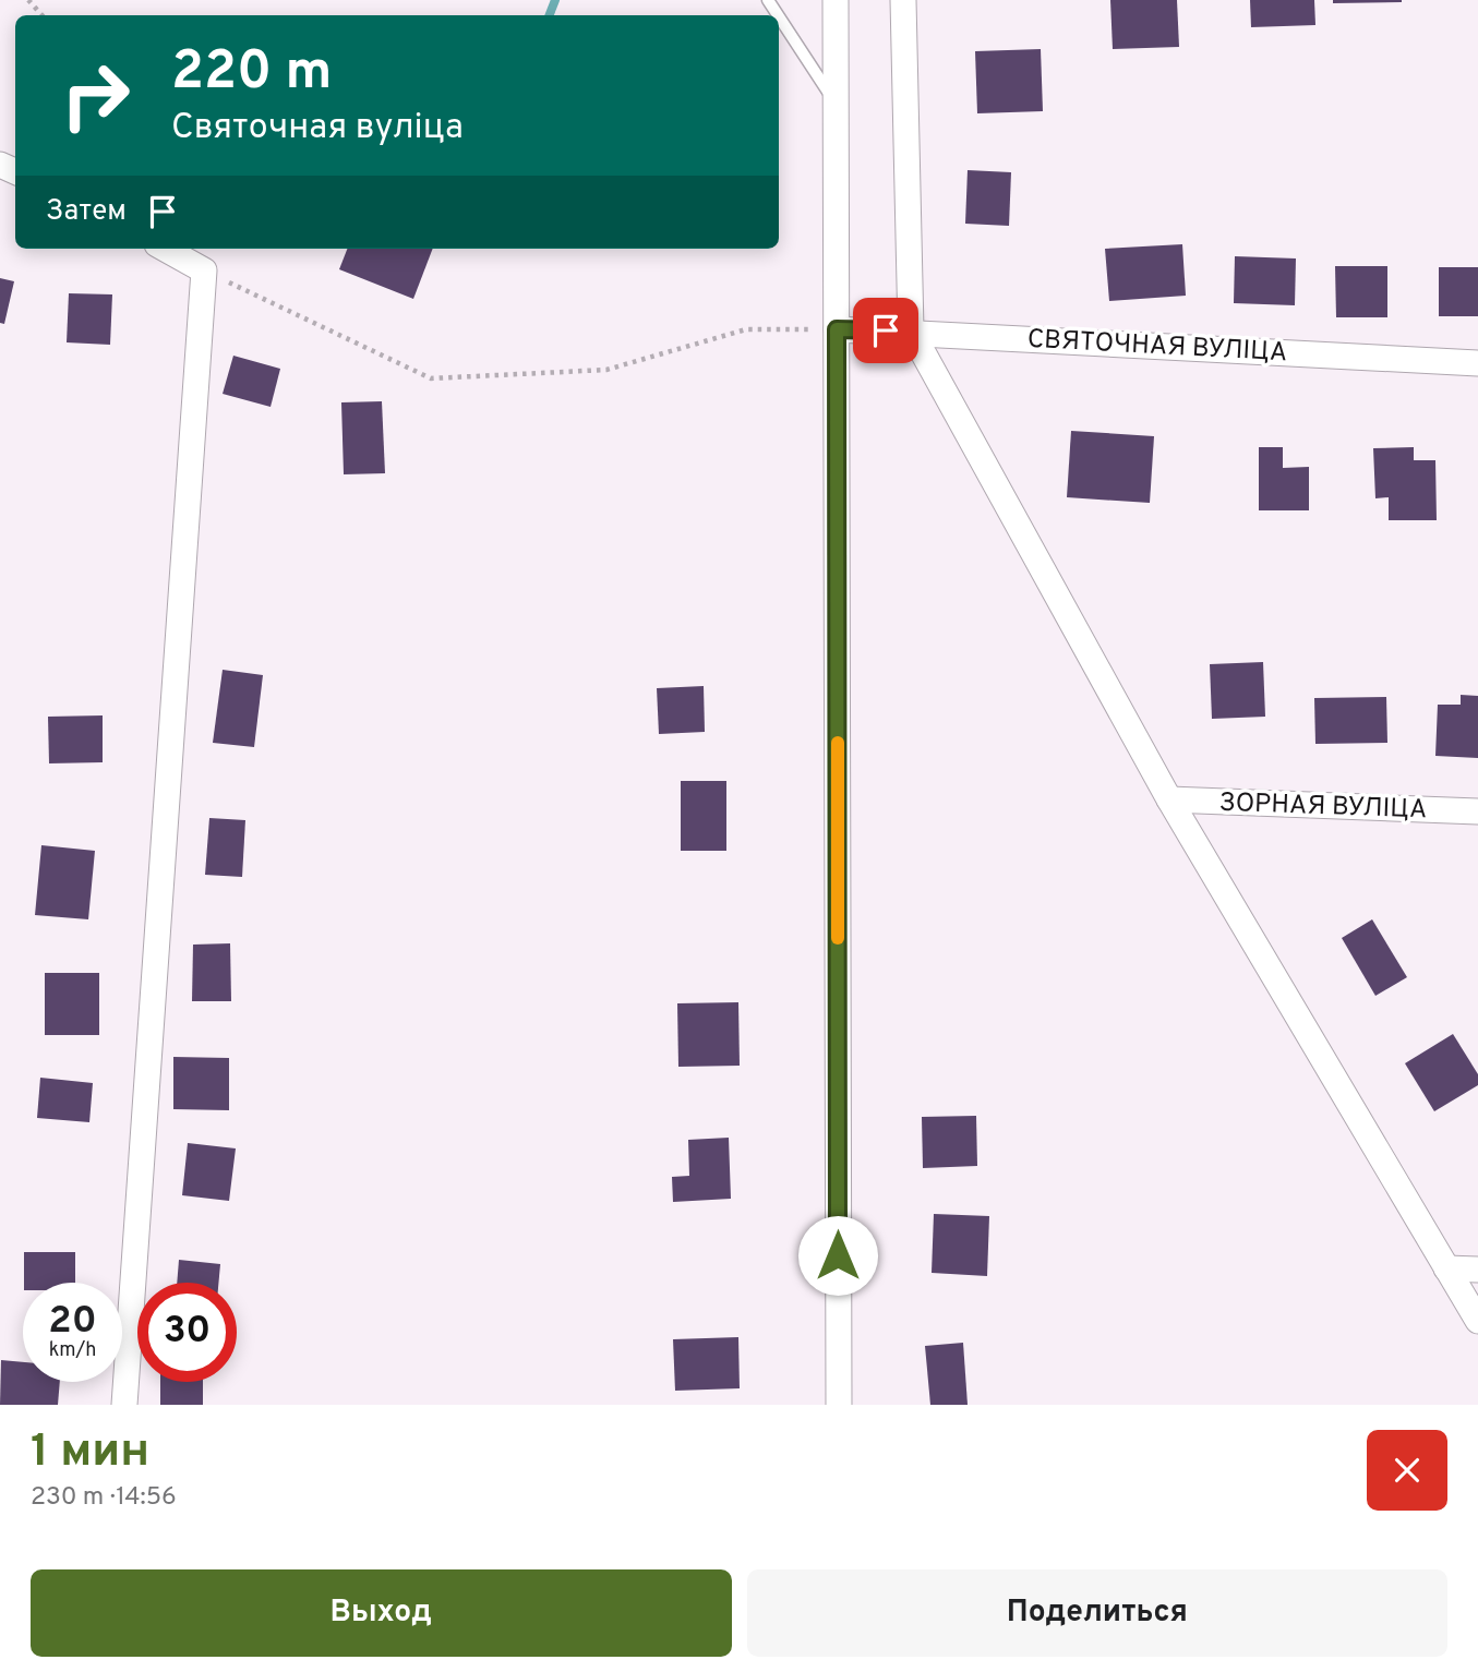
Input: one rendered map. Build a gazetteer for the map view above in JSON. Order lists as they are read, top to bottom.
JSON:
{
  "streets": {
    "street": ["СВЯТОЧНАЯ ВУЛІЦА", "ЗОРНАЯ ВУЛІЦА"]
  },
  "page": {
    "turn": ["220 m", "Святочная вуліца"],
    "then": "Затем",
    "speed": "20 km/h",
    "limit": "30",
    "heading": ["1 мин", "230 m · 14:56"],
    "buttons": ["Выход", "Поделиться"]
  }
}
